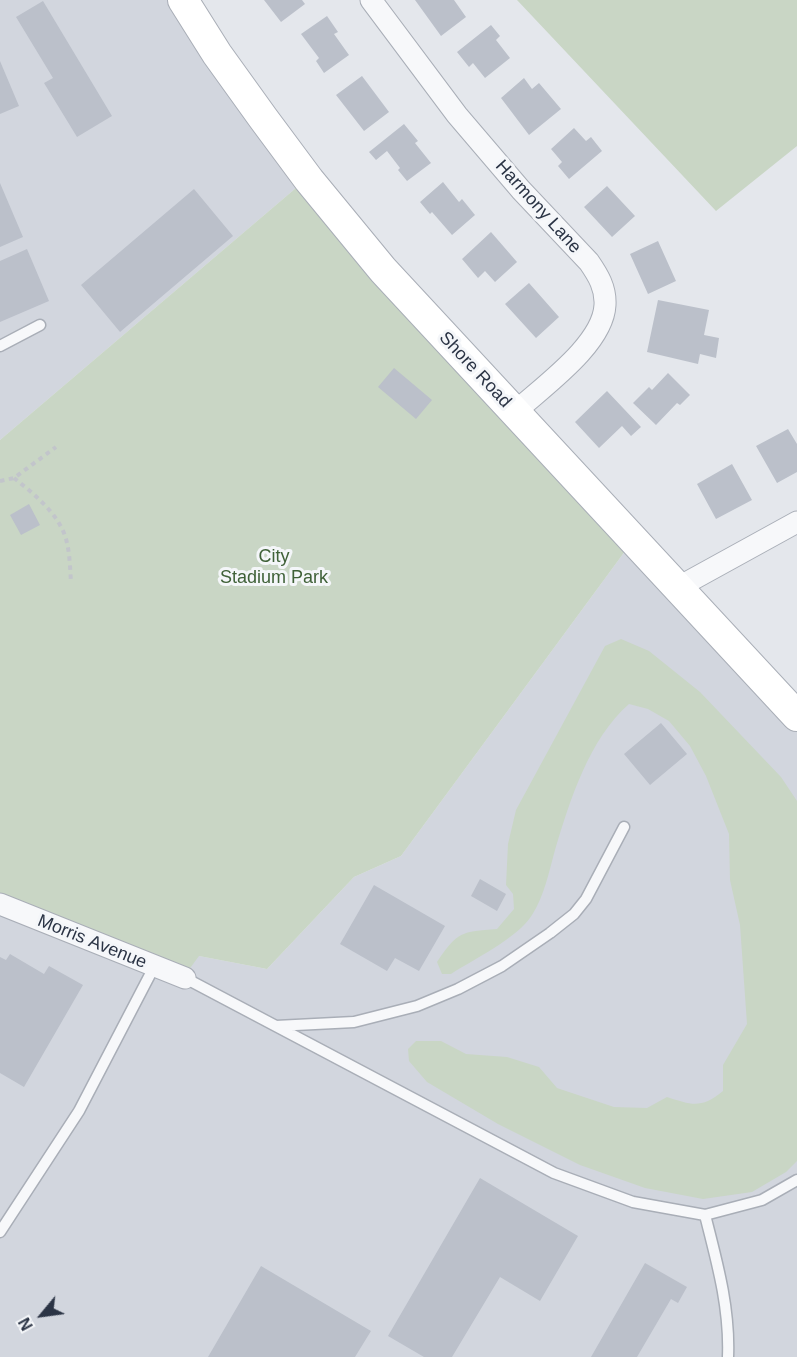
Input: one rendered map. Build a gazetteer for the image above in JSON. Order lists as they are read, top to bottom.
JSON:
{
  "streets": {
    "main road": ["Shore Road"],
    "street": ["Harmony Lane", "Morris Avenue"]
  },
  "crossings": [
    ["Harmony Lane", "Shore Road"]
  ],
  "parks": ["City Stadium Park"],
  "north": "bottom left"
}
